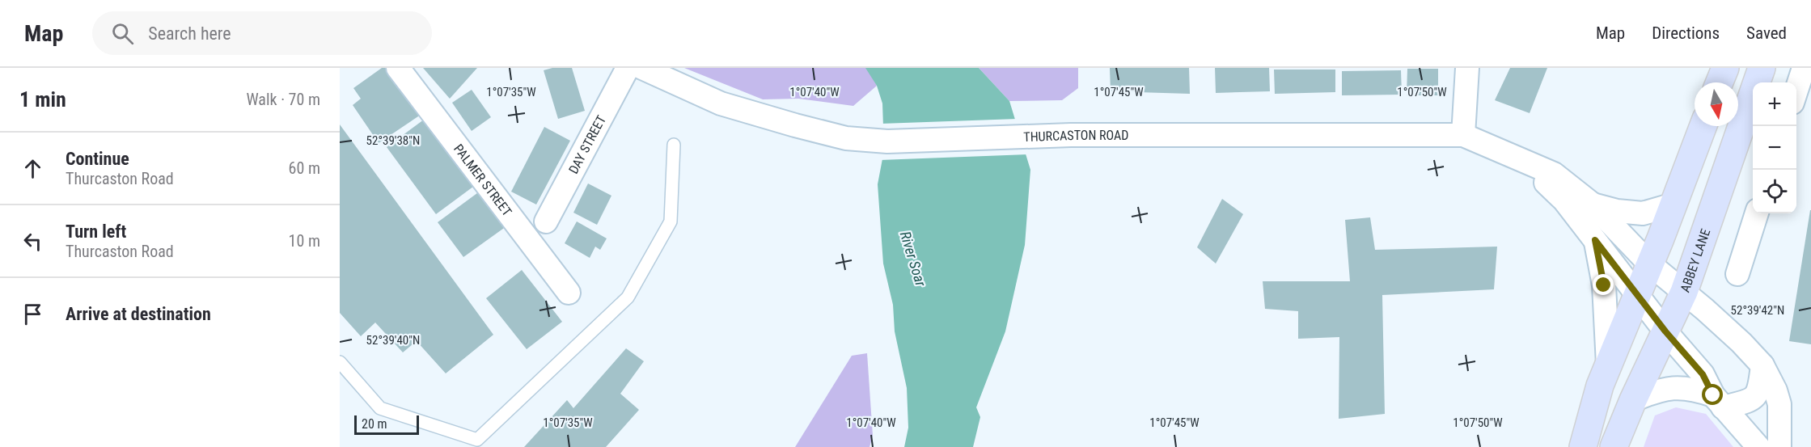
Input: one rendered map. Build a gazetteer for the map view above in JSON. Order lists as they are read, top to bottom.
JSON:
{
  "streets": {
    "main road": ["ABBEY LANE"],
    "street": ["THURCASTON ROAD", "DAY STREET", "PALMER STREET"]
  },
  "crossings": [
    ["THURCASTON ROAD", "ABBEY LANE"]
  ],
  "water": ["River Soar"],
  "scale_bar": "20 m",
  "north": "bottom",
  "page": {
    "header": "Map",
    "search": "Search here",
    "nav": ["Map", "Directions", "Saved"],
    "heading": ["1 min", "Walk · 70 m"],
    "map_buttons": ["+", "−"],
    "list": [
      ["Continue", "Thurcaston Road", "60 m"],
      ["Turn left", "Thurcaston Road", "10 m"],
      "Arrive at destination"
    ],
    "scale": "20 m"
  },
  "coordinates": [
    "1°07'35\"W",
    "1°07'40\"W",
    "1°07'45\"W",
    "1°07'50\"W",
    "52°39'38\"N",
    "52°39'42\"N",
    "52°39'40\"N"
  ]
}
